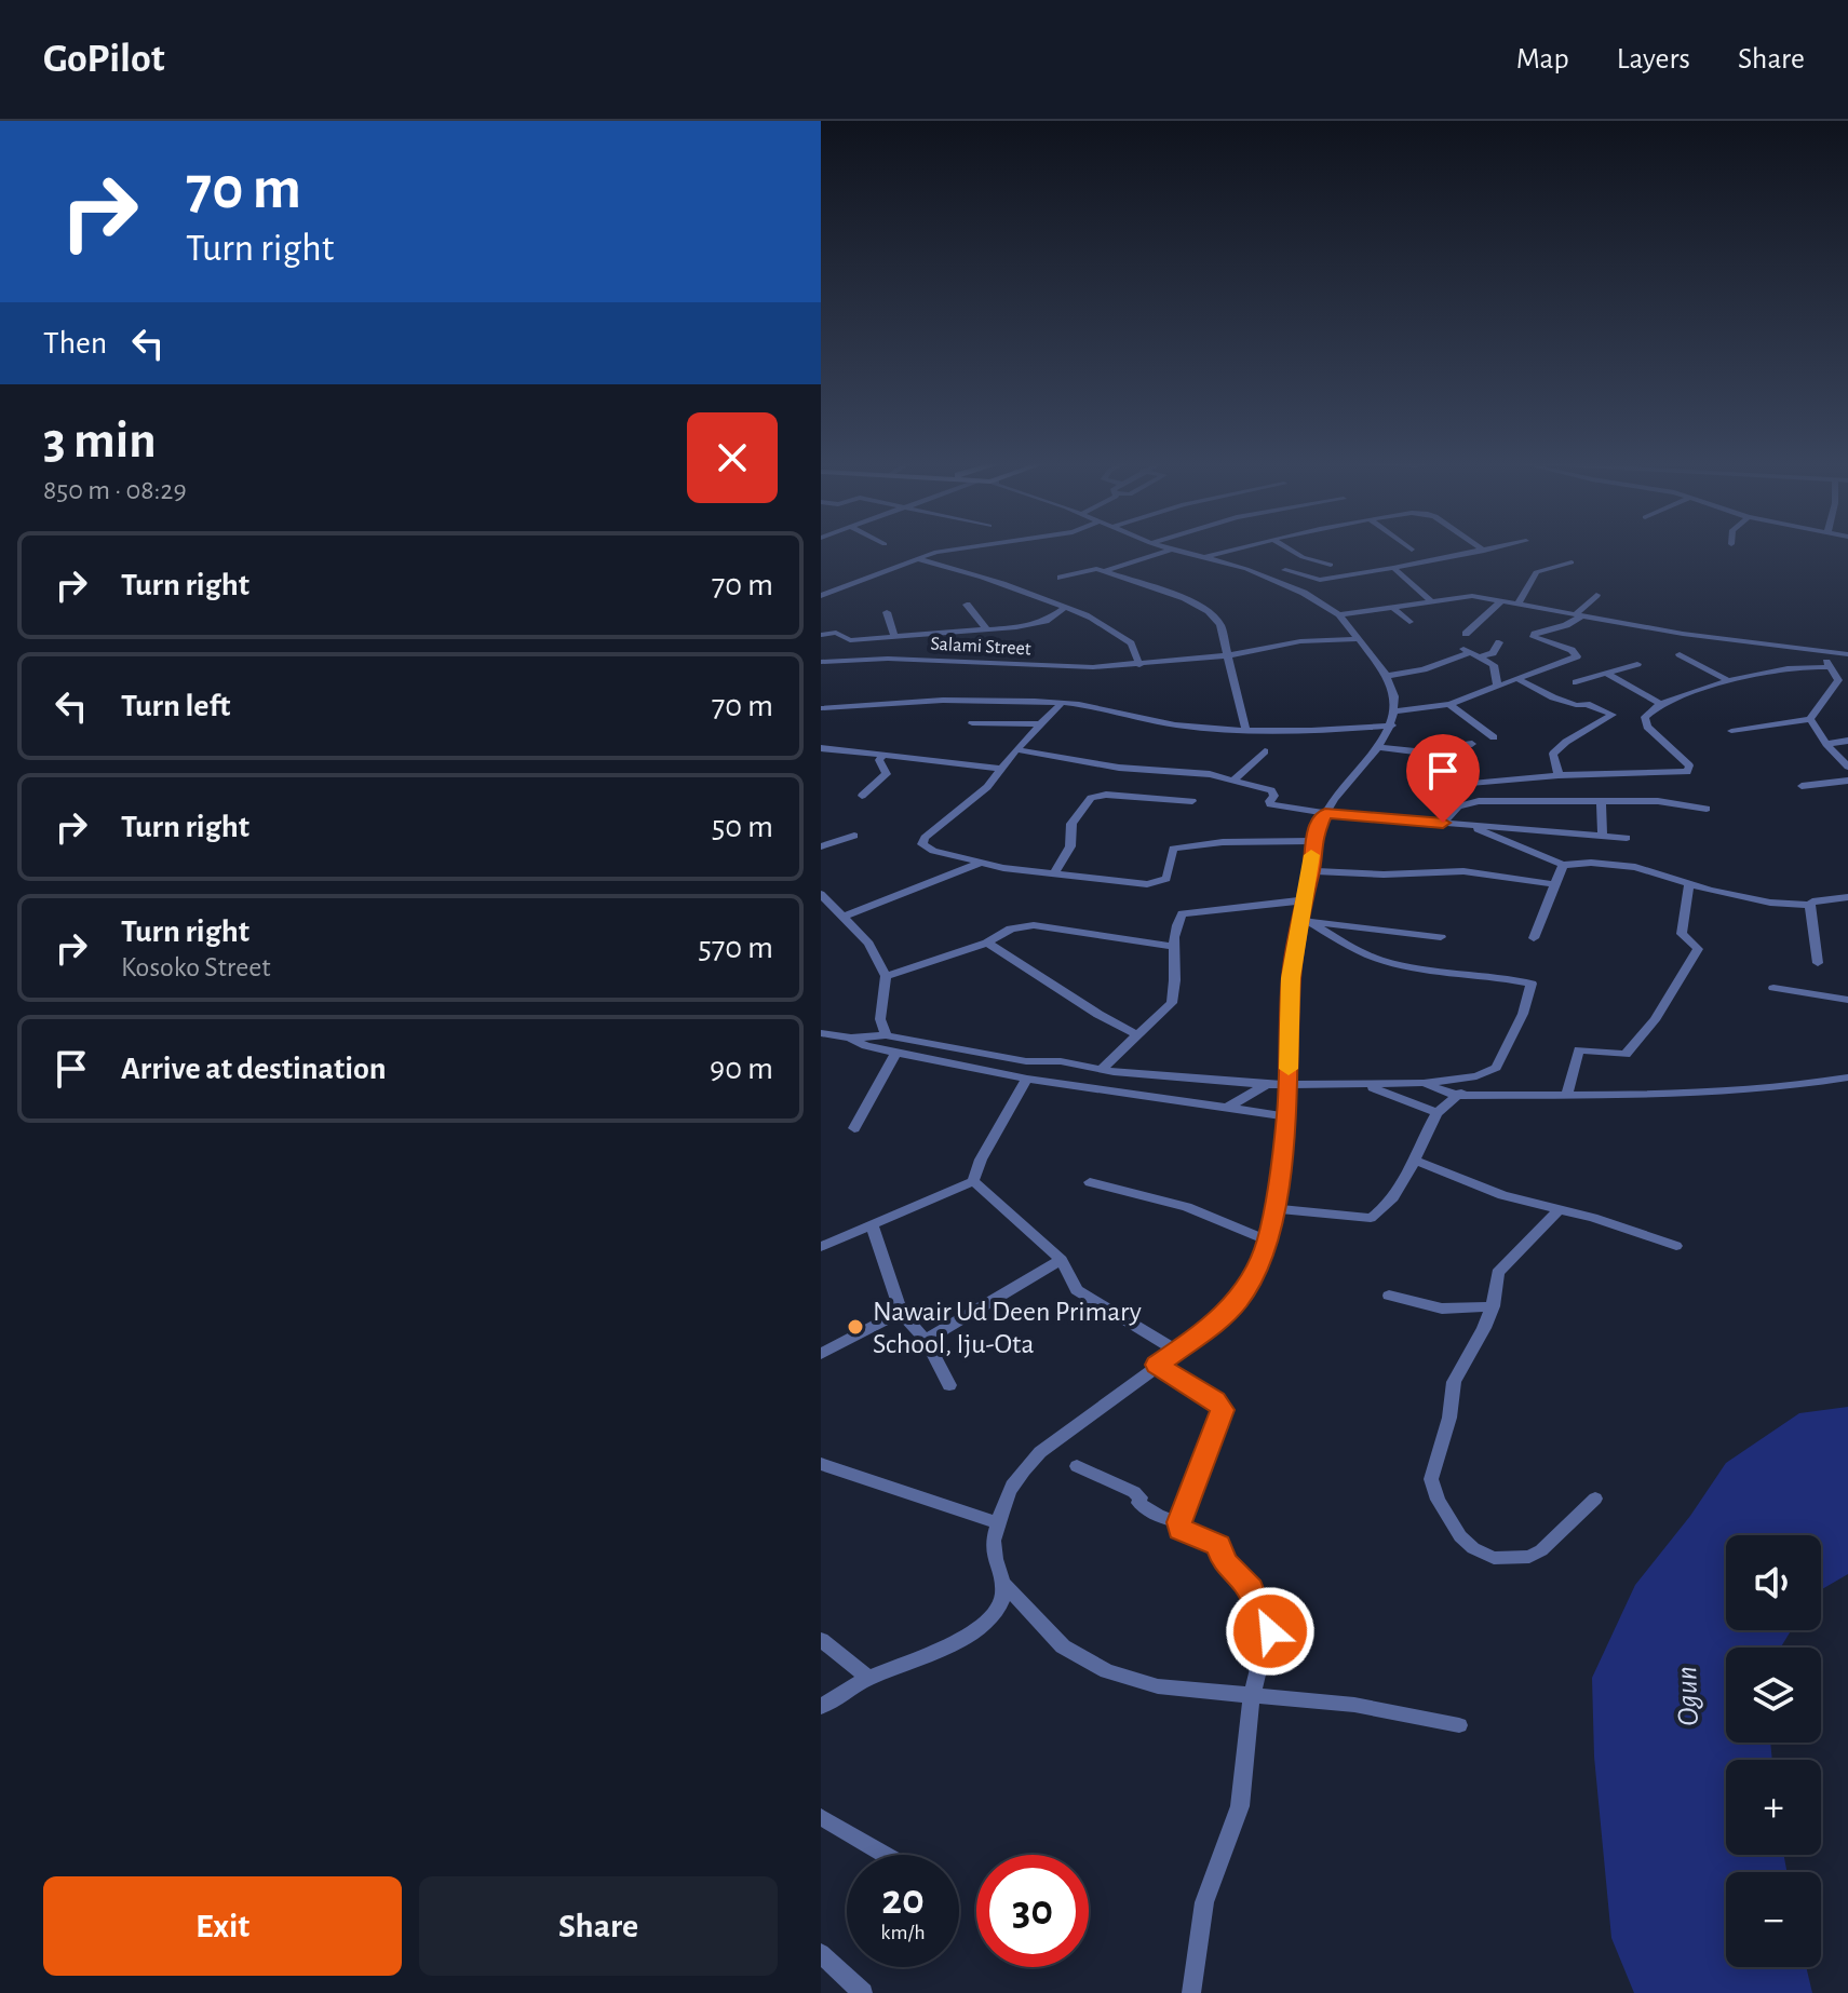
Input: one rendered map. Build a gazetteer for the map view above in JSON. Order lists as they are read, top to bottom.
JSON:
{
  "streets": {
    "street": ["Salami Street"]
  },
  "water": ["Ogun"],
  "places": ["Nawair Ud Deen Primary School, Iju-Ota"],
  "page": {
    "header": "GoPilot",
    "nav": ["Map", "Layers", "Share"],
    "turn": ["70 m", "Turn right"],
    "then": "Then",
    "heading": ["3 min", "850 m · 08:29"],
    "list": [
      {
        "name": "Turn right",
        "value": "70 m"
      },
      {
        "name": "Turn left",
        "value": "70 m"
      },
      {
        "name": "Turn right",
        "value": "50 m"
      },
      {
        "name": "Turn right",
        "note": "Kosoko Street",
        "value": "570 m"
      },
      {
        "name": "Arrive at destination",
        "value": "90 m"
      }
    ],
    "map_buttons": ["+", "−"],
    "speed": "20 km/h",
    "limit": "30",
    "buttons": ["Exit", "Share"]
  }
}
